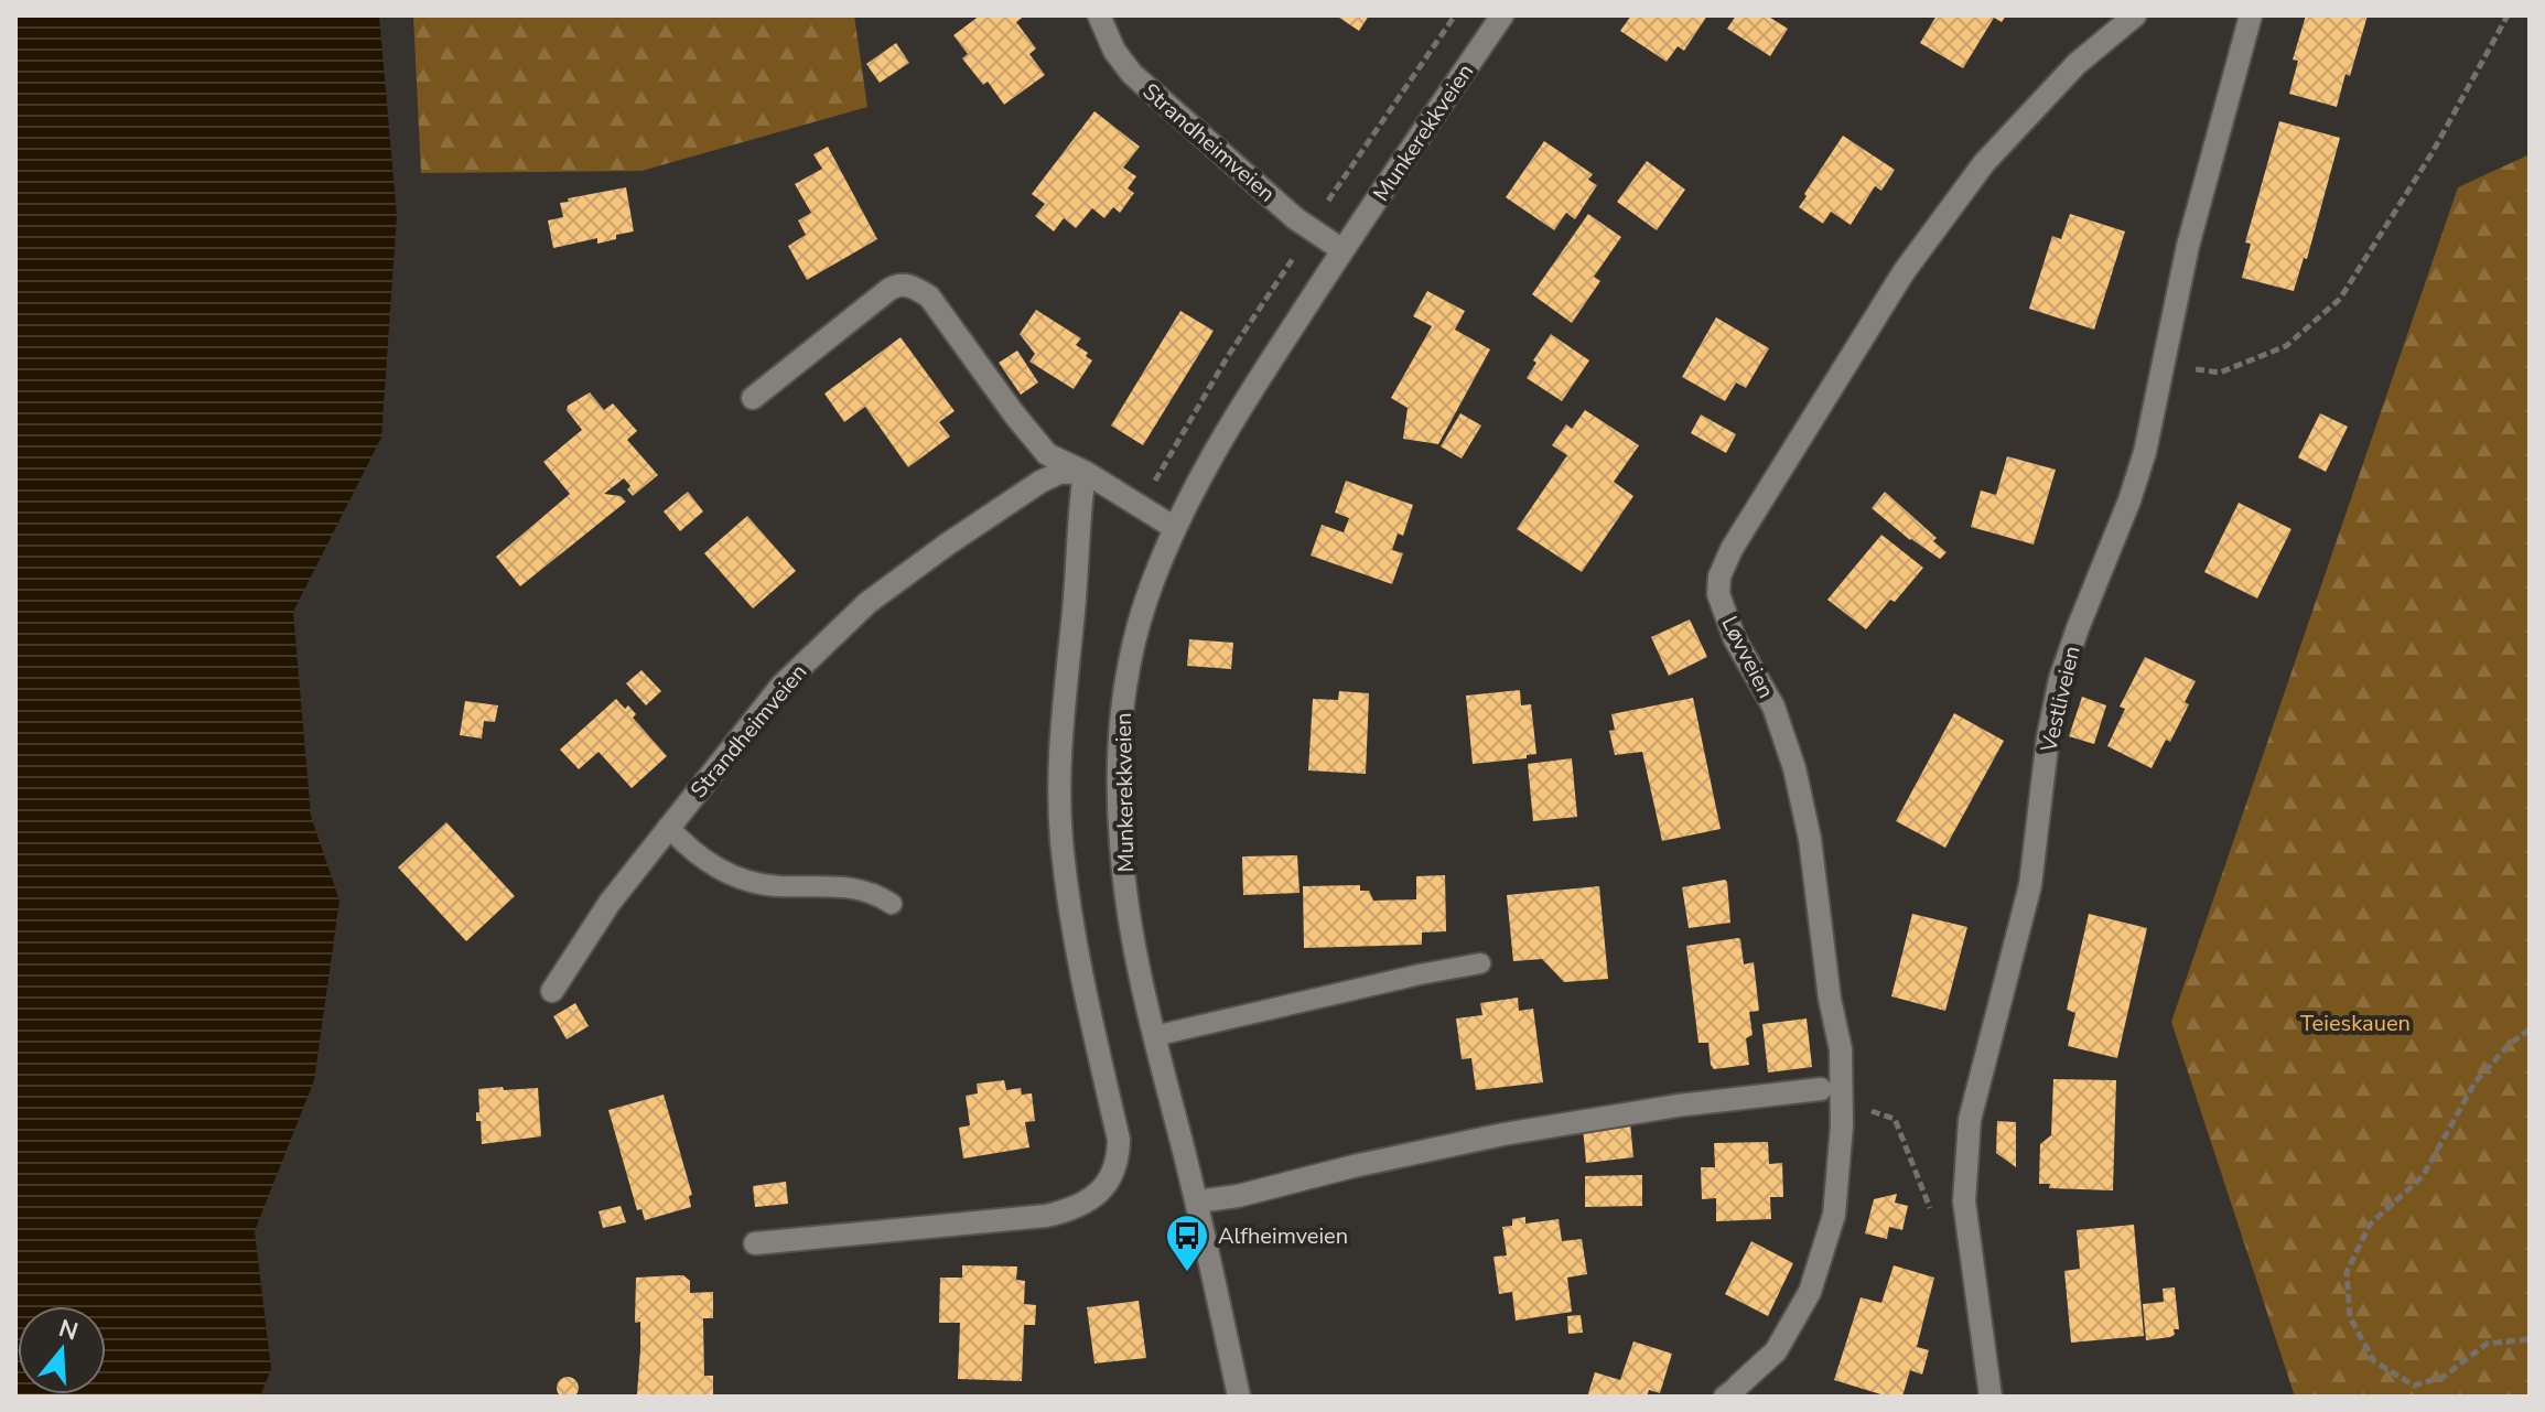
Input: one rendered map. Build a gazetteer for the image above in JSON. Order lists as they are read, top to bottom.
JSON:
{
  "streets": {
    "street": [
      "Munkerekkveien",
      "Strandheimveien",
      "Løvveien",
      "Vestliveien"
    ]
  },
  "crossings": [
    ["Munkerekkveien", "Strandheimveien"]
  ],
  "parks": ["Teieskauen"],
  "places": {
    "bus stop": ["Alfheimveien"]
  },
  "north": "top"
}
